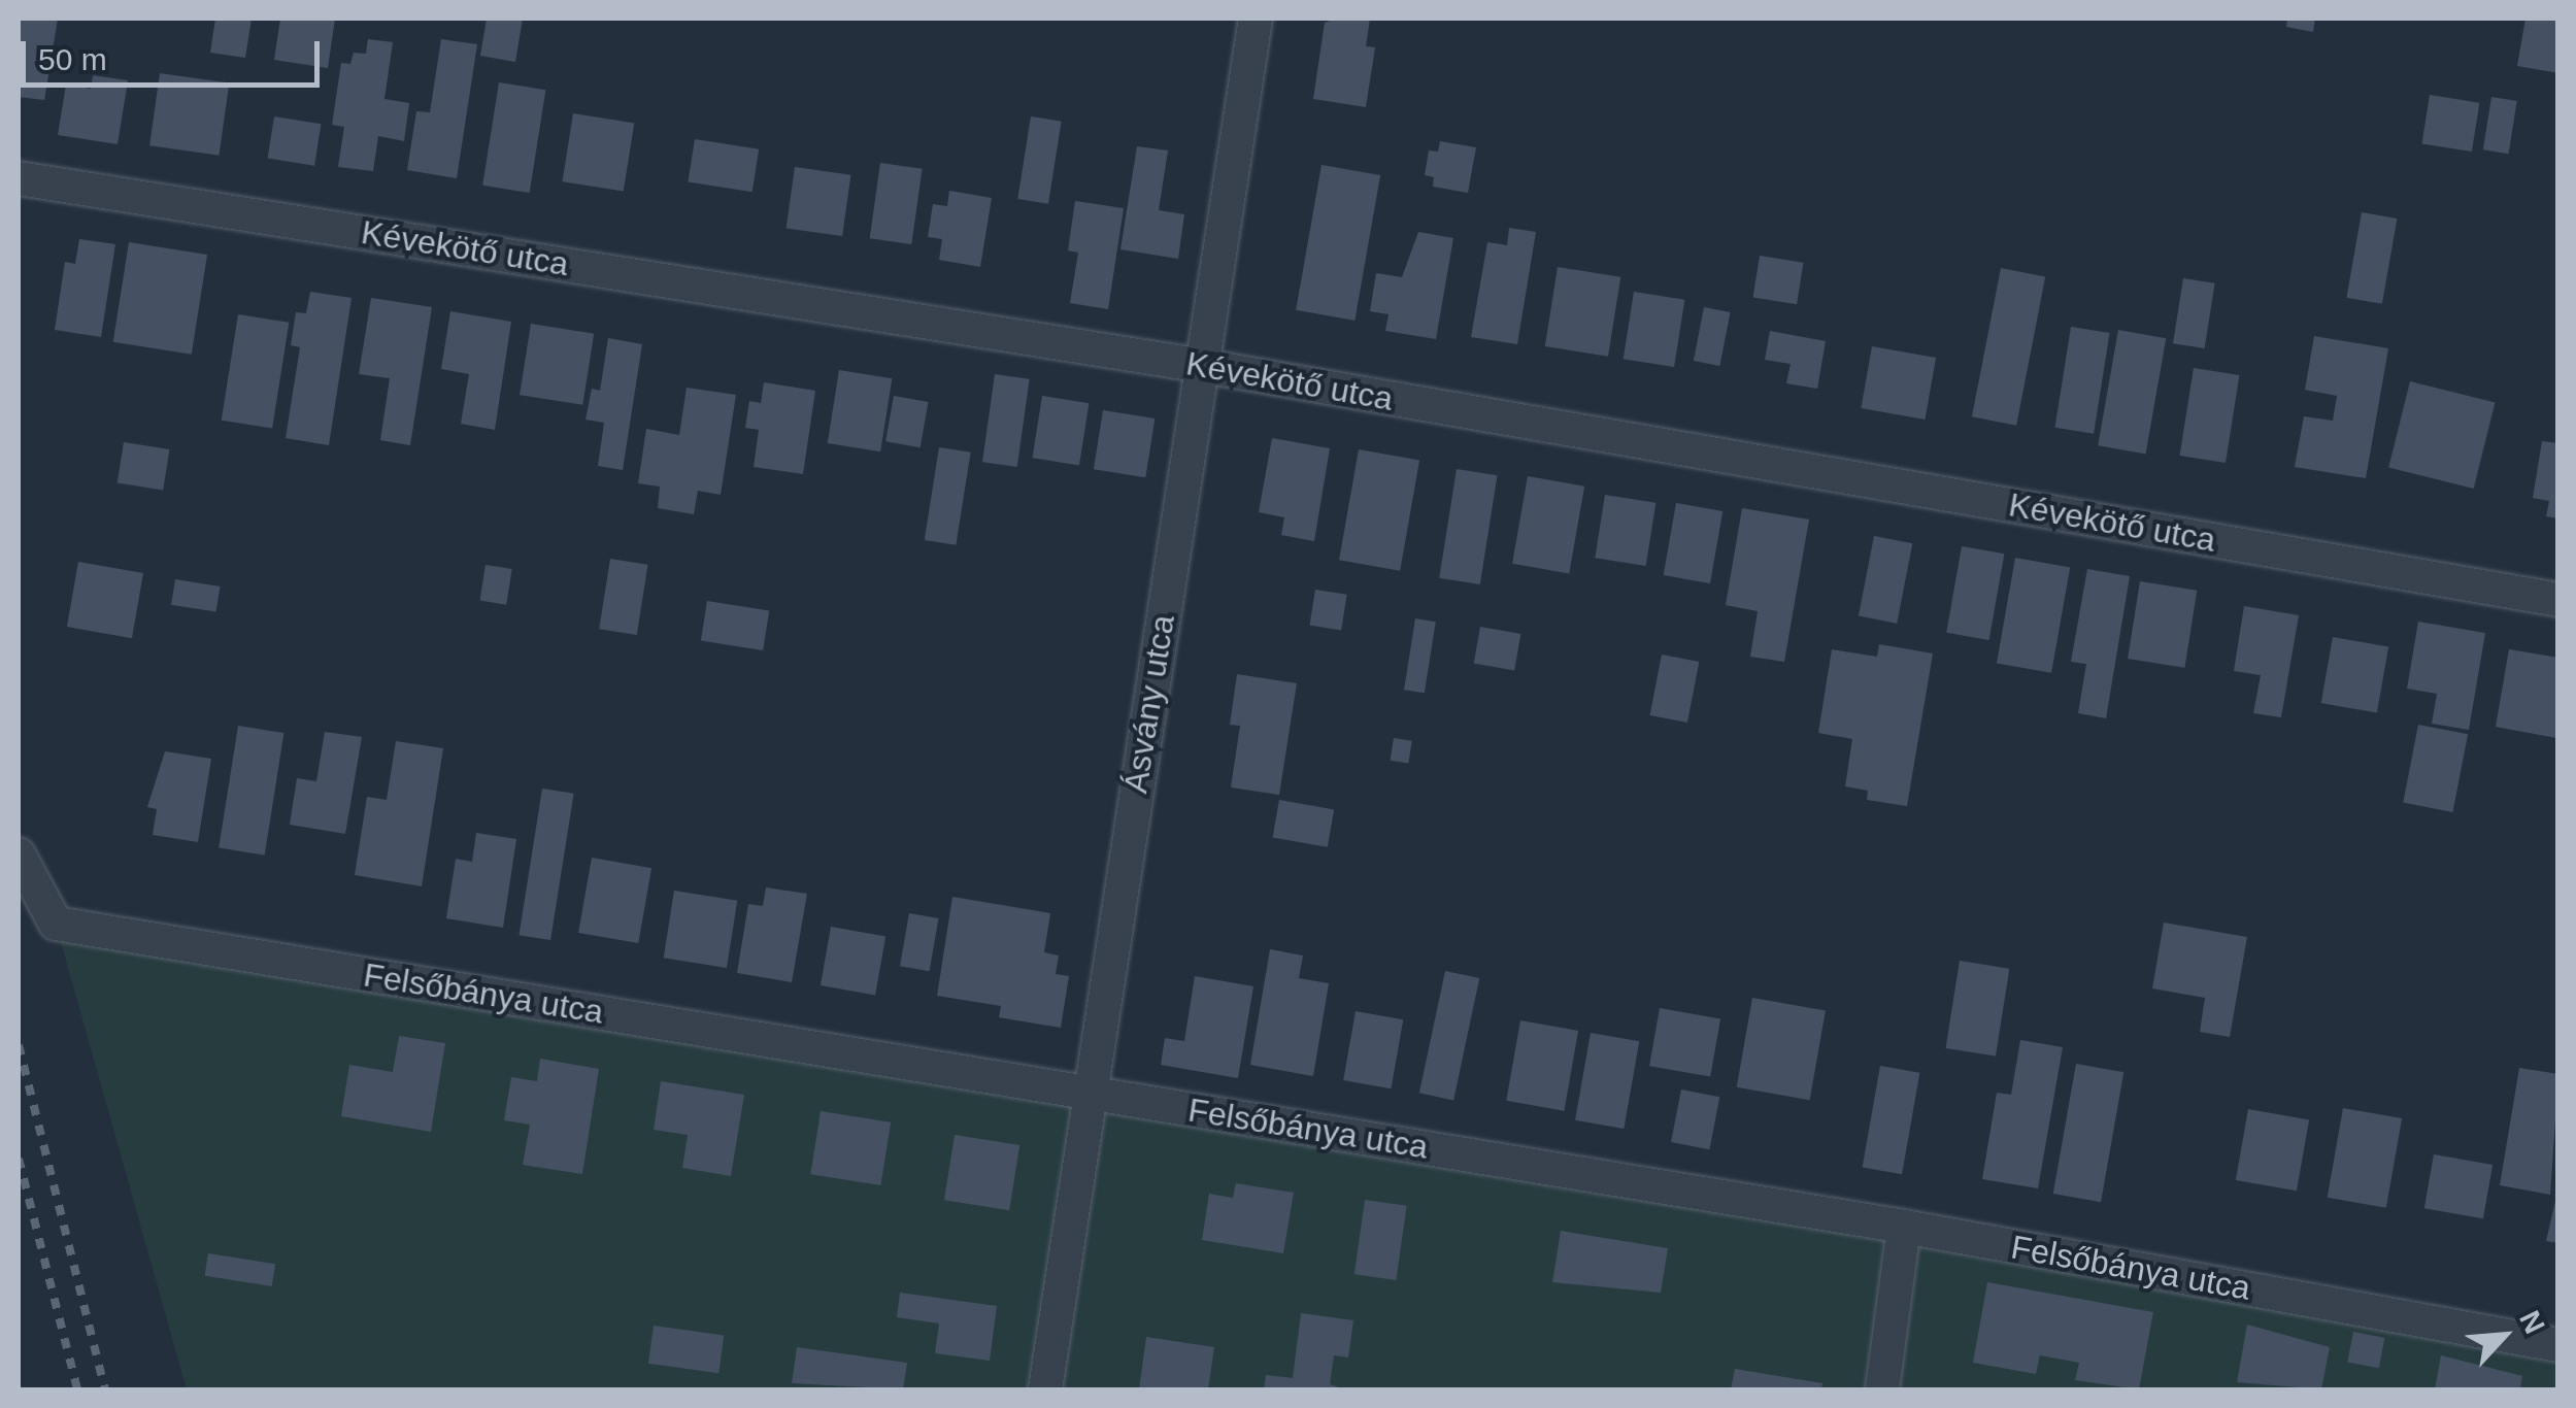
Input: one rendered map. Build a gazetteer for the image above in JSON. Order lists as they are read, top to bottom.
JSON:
{
  "streets": {
    "street": ["Kévekötő utca", "Ásvány utca", "Felsőbánya utca"]
  },
  "crossings": [
    ["Kévekötő utca", "Ásvány utca"],
    ["Ásvány utca", "Felsőbánya utca"]
  ],
  "scale_bar": "50 m",
  "north": "top right"
}
